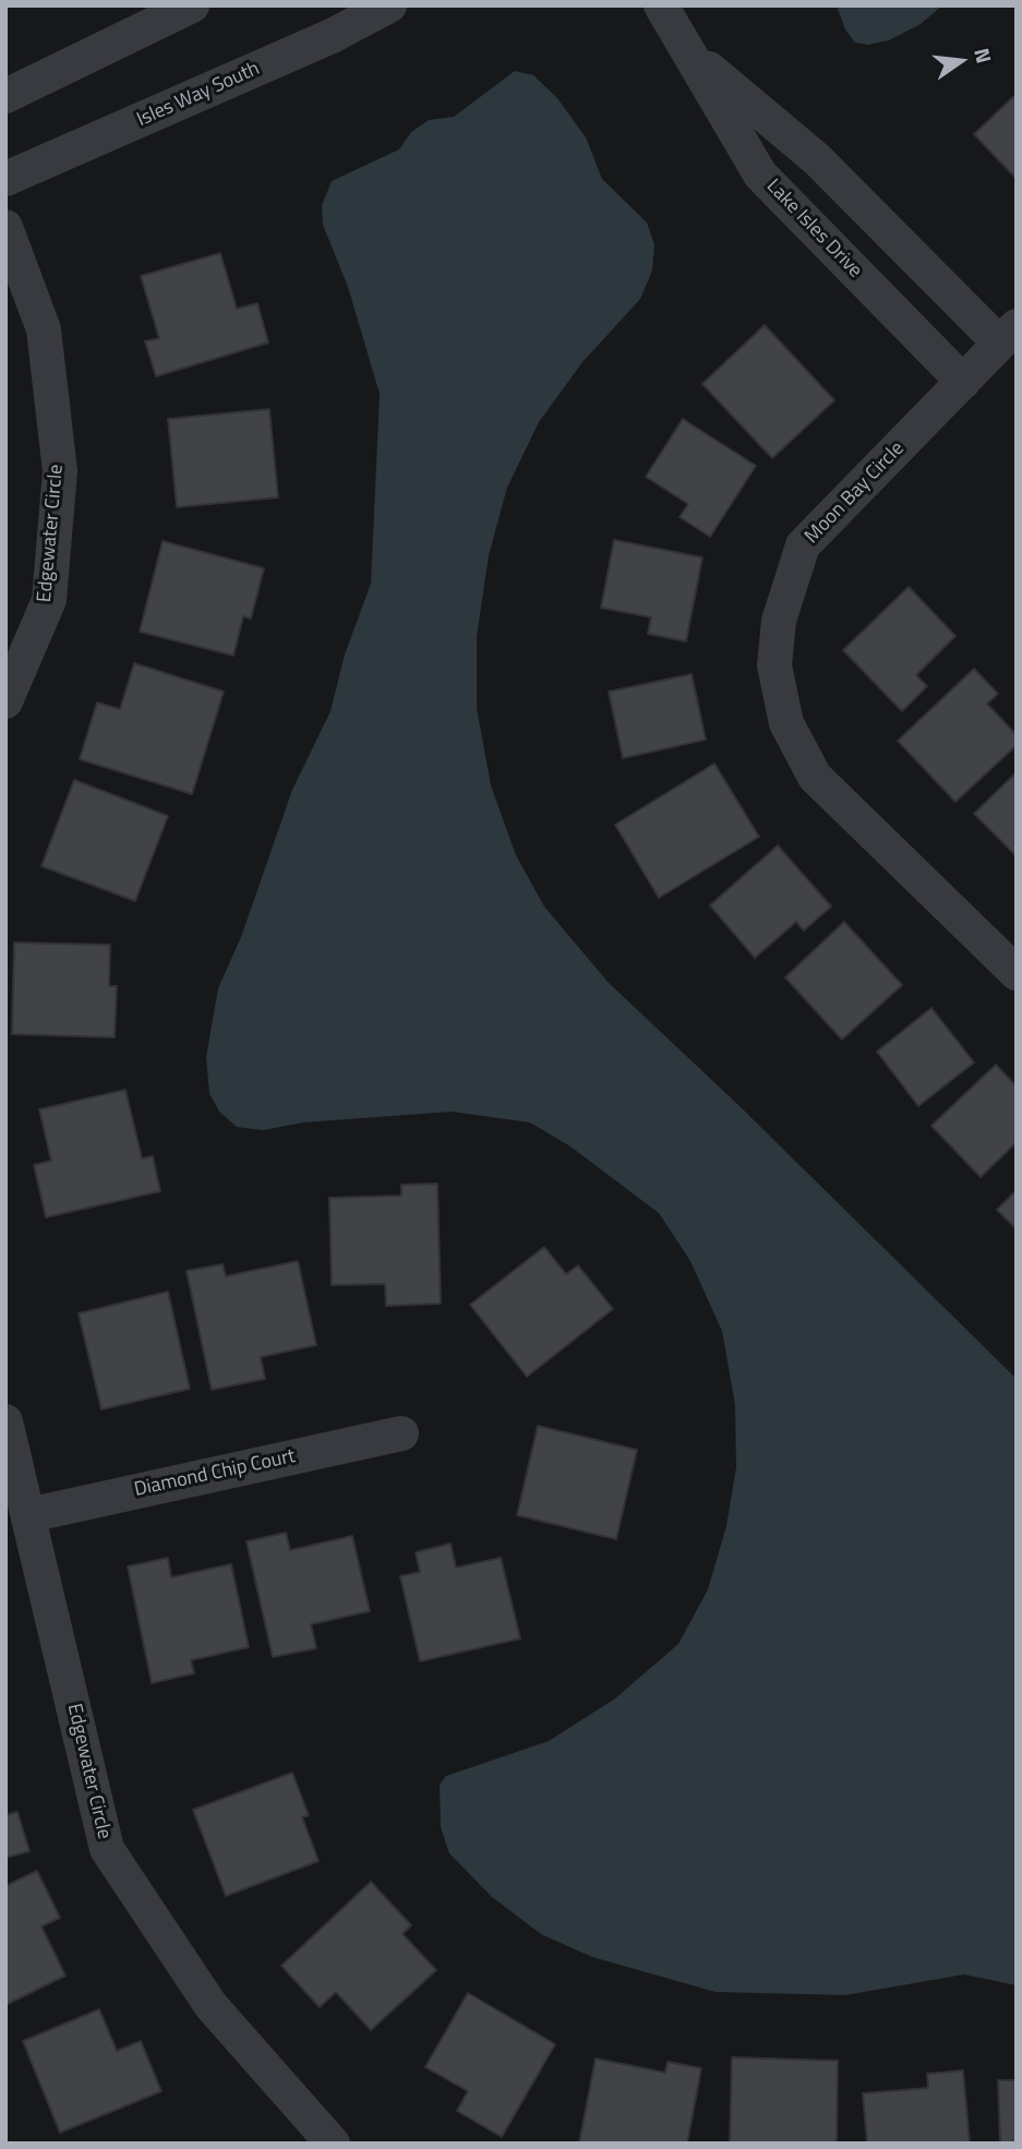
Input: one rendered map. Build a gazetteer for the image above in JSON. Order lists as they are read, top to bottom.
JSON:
{
  "streets": {
    "street": [
      "Isles Way South",
      "Lake Isles Drive",
      "Moon Bay Circle",
      "Edgewater Circle",
      "Diamond Chip Court"
    ]
  },
  "crossings": [
    ["Lake Isles Drive", "Moon Bay Circle"],
    ["Edgewater Circle", "Diamond Chip Court"]
  ],
  "north": "right"
}
